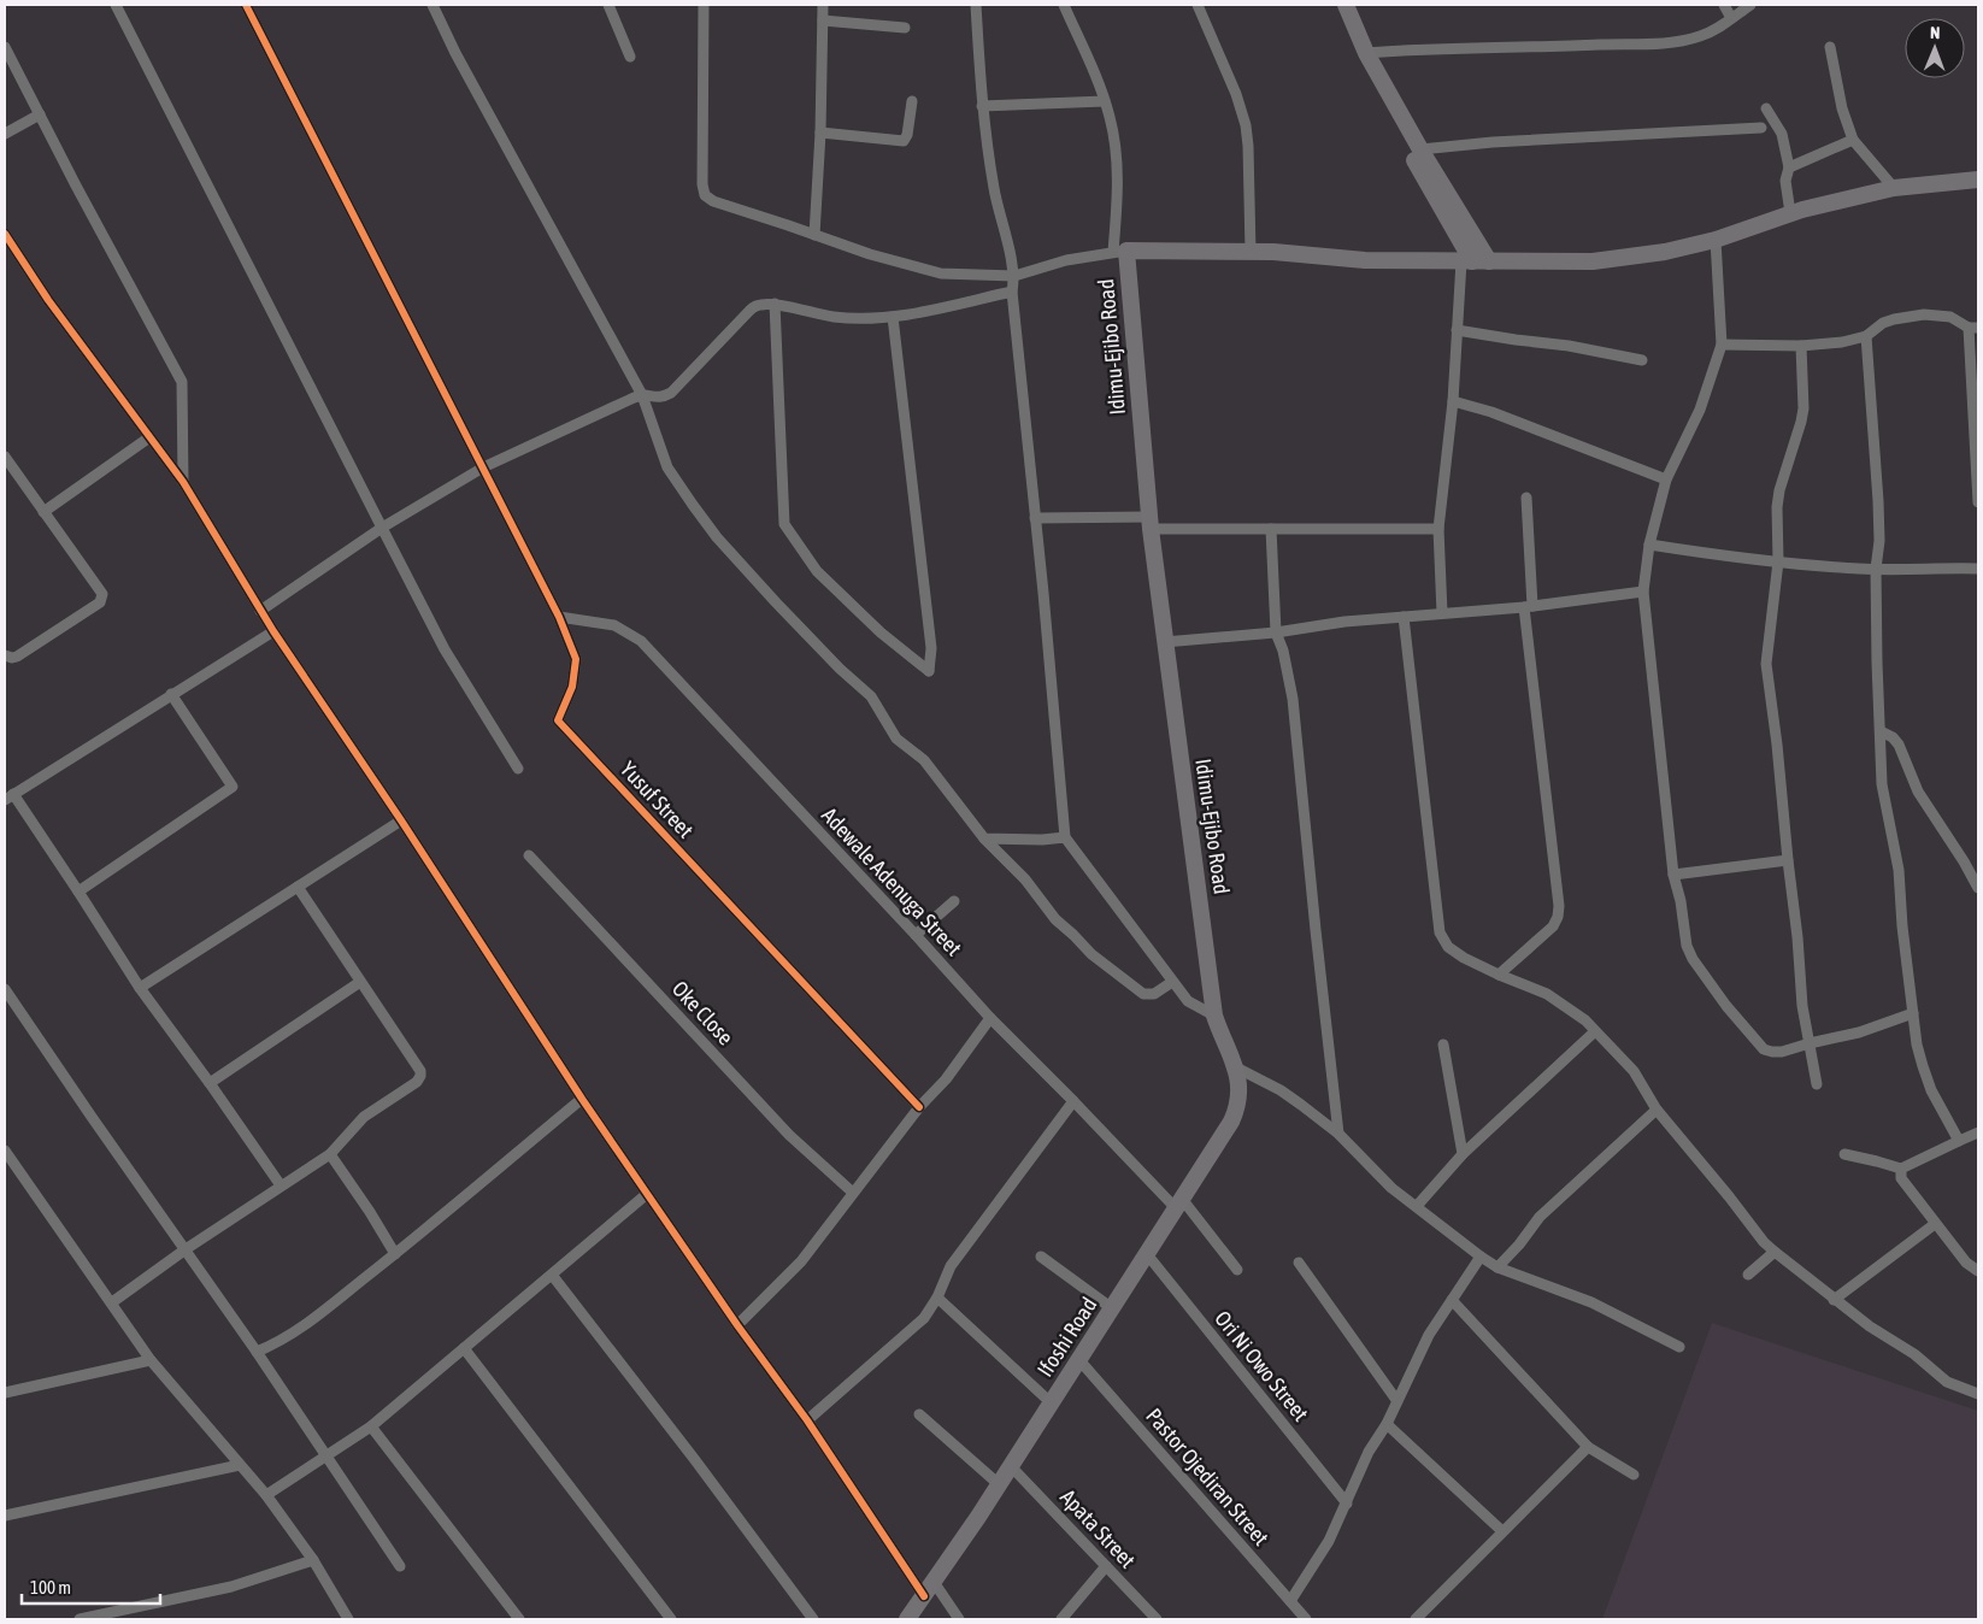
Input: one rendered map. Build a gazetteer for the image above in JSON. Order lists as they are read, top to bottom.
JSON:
{
  "streets": {
    "main road": ["Idimu-Ejibo Road", "Ifoshi Road"],
    "street": [
      "Yusuf Street",
      "Adewale Adenuga Street",
      "Oke Close",
      "Ori Ni Owo Street",
      "Pastor Ojediran Street",
      "Apata Street"
    ]
  },
  "crossings": [
    ["Idimu-Ejibo Road", "Ifoshi Road"],
    ["Yusuf Street", "Adewale Adenuga Street"],
    ["Adewale Adenuga Street", "Ifoshi Road"],
    ["Ifoshi Road", "Ori Ni Owo Street"],
    ["Ifoshi Road", "Pastor Ojediran Street"],
    ["Ifoshi Road", "Apata Street"]
  ],
  "scale_bar": "100 m",
  "north": "top"
}
